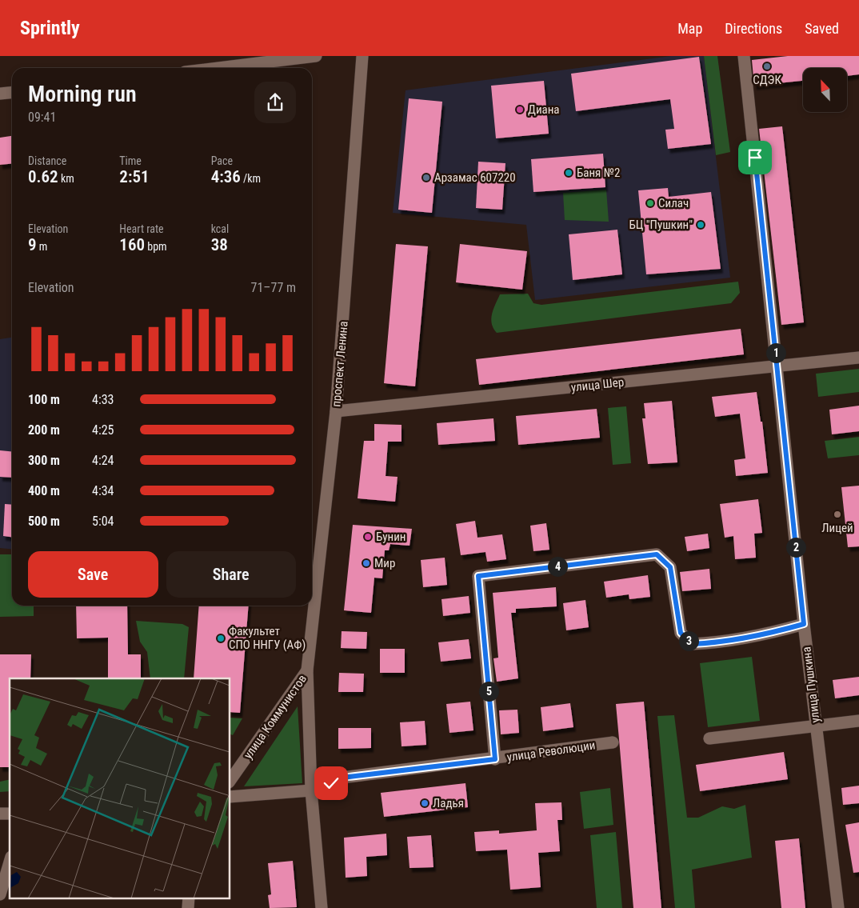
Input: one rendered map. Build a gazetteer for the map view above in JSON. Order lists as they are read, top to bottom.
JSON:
{
  "streets": {
    "street": [
      "проспект Ленина",
      "улица Шер",
      "улица Пушкина",
      "улица Коммунистов",
      "улица Революции"
    ]
  },
  "crossings": [
    ["проспект Ленина", "улица Шер"],
    ["проспект Ленина", "улица Коммунистов"],
    ["проспект Ленина", "улица Революции"],
    ["улица Шер", "улица Пушкина"]
  ],
  "places": [
    "СДЭК",
    "Диана",
    "Баня №2",
    "Арзамас 607220",
    "Силач",
    "БЦ \"Пушкин\"",
    "Лицей",
    "Бунин",
    "Мир",
    "Факультет СПО ННГУ (АФ)",
    "Ладья"
  ],
  "north": "top left",
  "page": {
    "header": "Sprintly",
    "nav": ["Map", "Directions", "Saved"],
    "heading": ["Morning run", "09:41"],
    "stats": [
      ["Distance", "0.62 km"],
      ["Time", "2:51"],
      ["Pace", "4:36 /km"],
      ["Elevation", "9 m"],
      ["Heart rate", "160 bpm"],
      ["kcal", "38"]
    ],
    "chart": ["Elevation", "71–77 m"],
    "pins": [
      "1",
      "2",
      "4",
      "3",
      "5"
    ],
    "list": [
      {
        "name": "100 m",
        "note": "4:33"
      },
      {
        "name": "200 m",
        "note": "4:25"
      },
      {
        "name": "300 m",
        "note": "4:24"
      },
      {
        "name": "400 m",
        "note": "4:34"
      },
      {
        "name": "500 m",
        "note": "5:04"
      }
    ],
    "buttons": ["Save", "Share"]
  }
}
